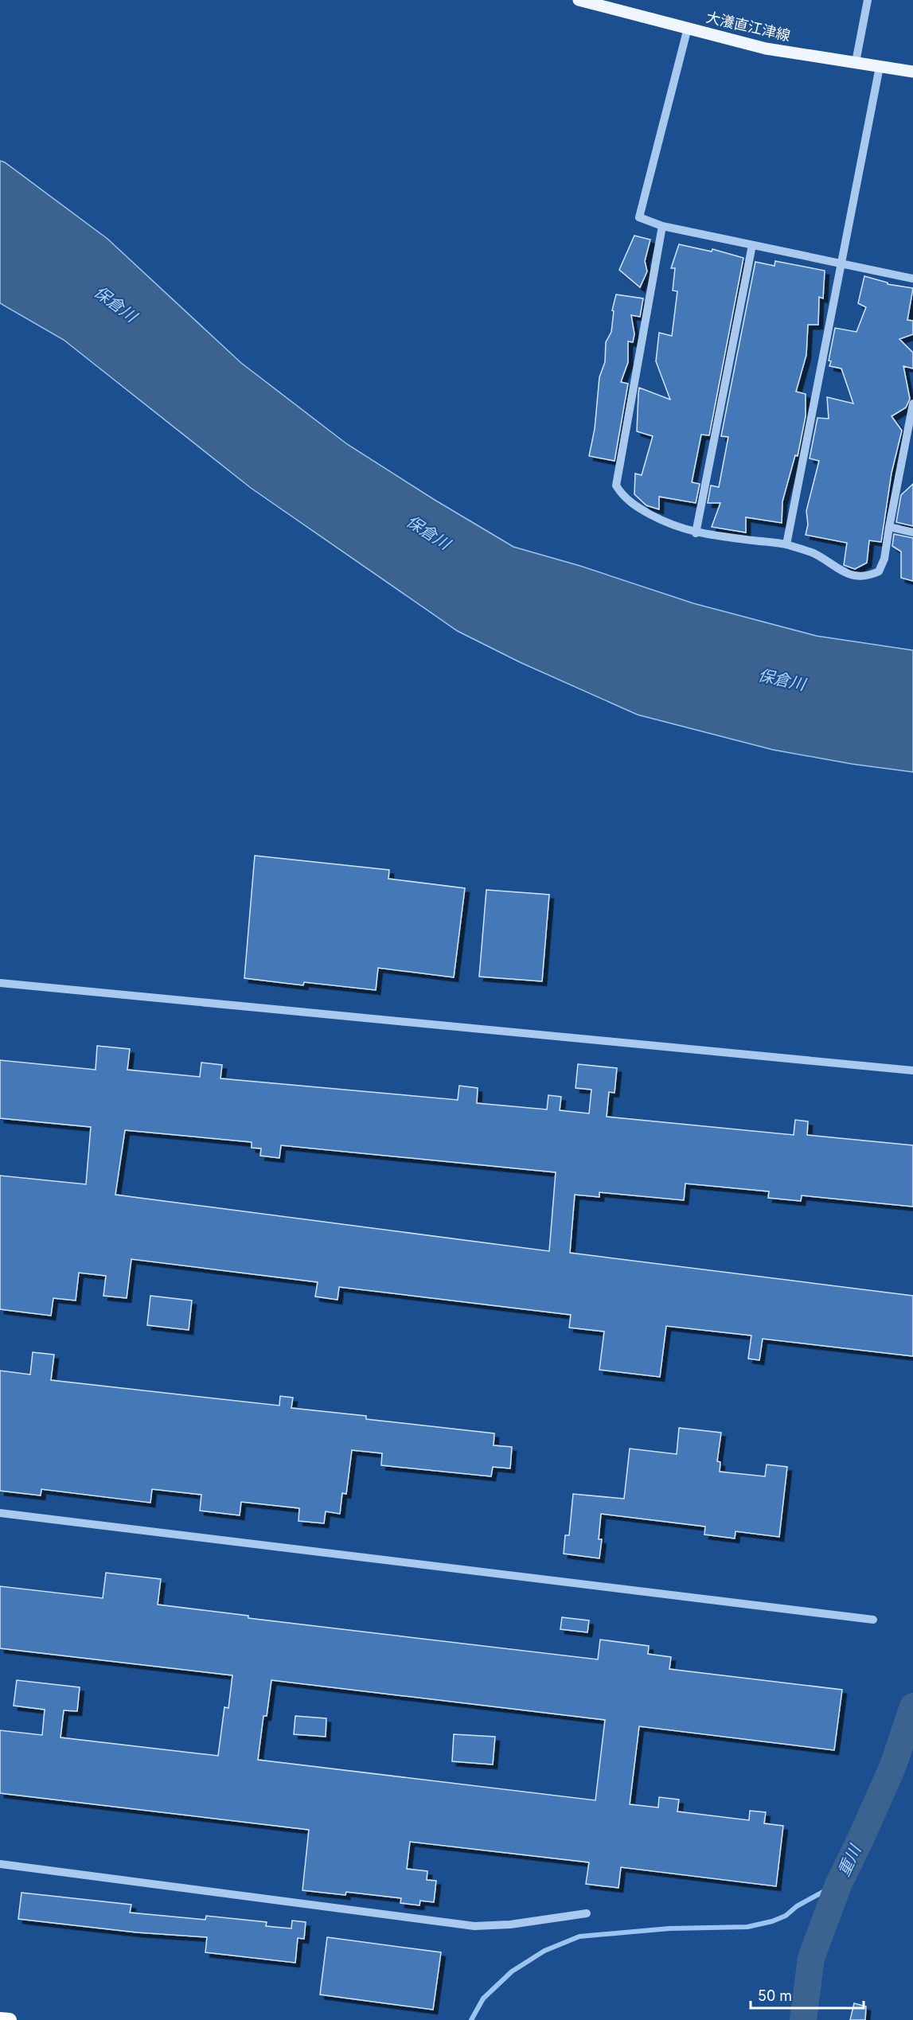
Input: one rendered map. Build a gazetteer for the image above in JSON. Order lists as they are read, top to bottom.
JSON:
{
  "streets": {
    "main road": ["大瀁直江津線"]
  },
  "water": ["保倉川", "重川"],
  "scale_bar": "50 m"
}
